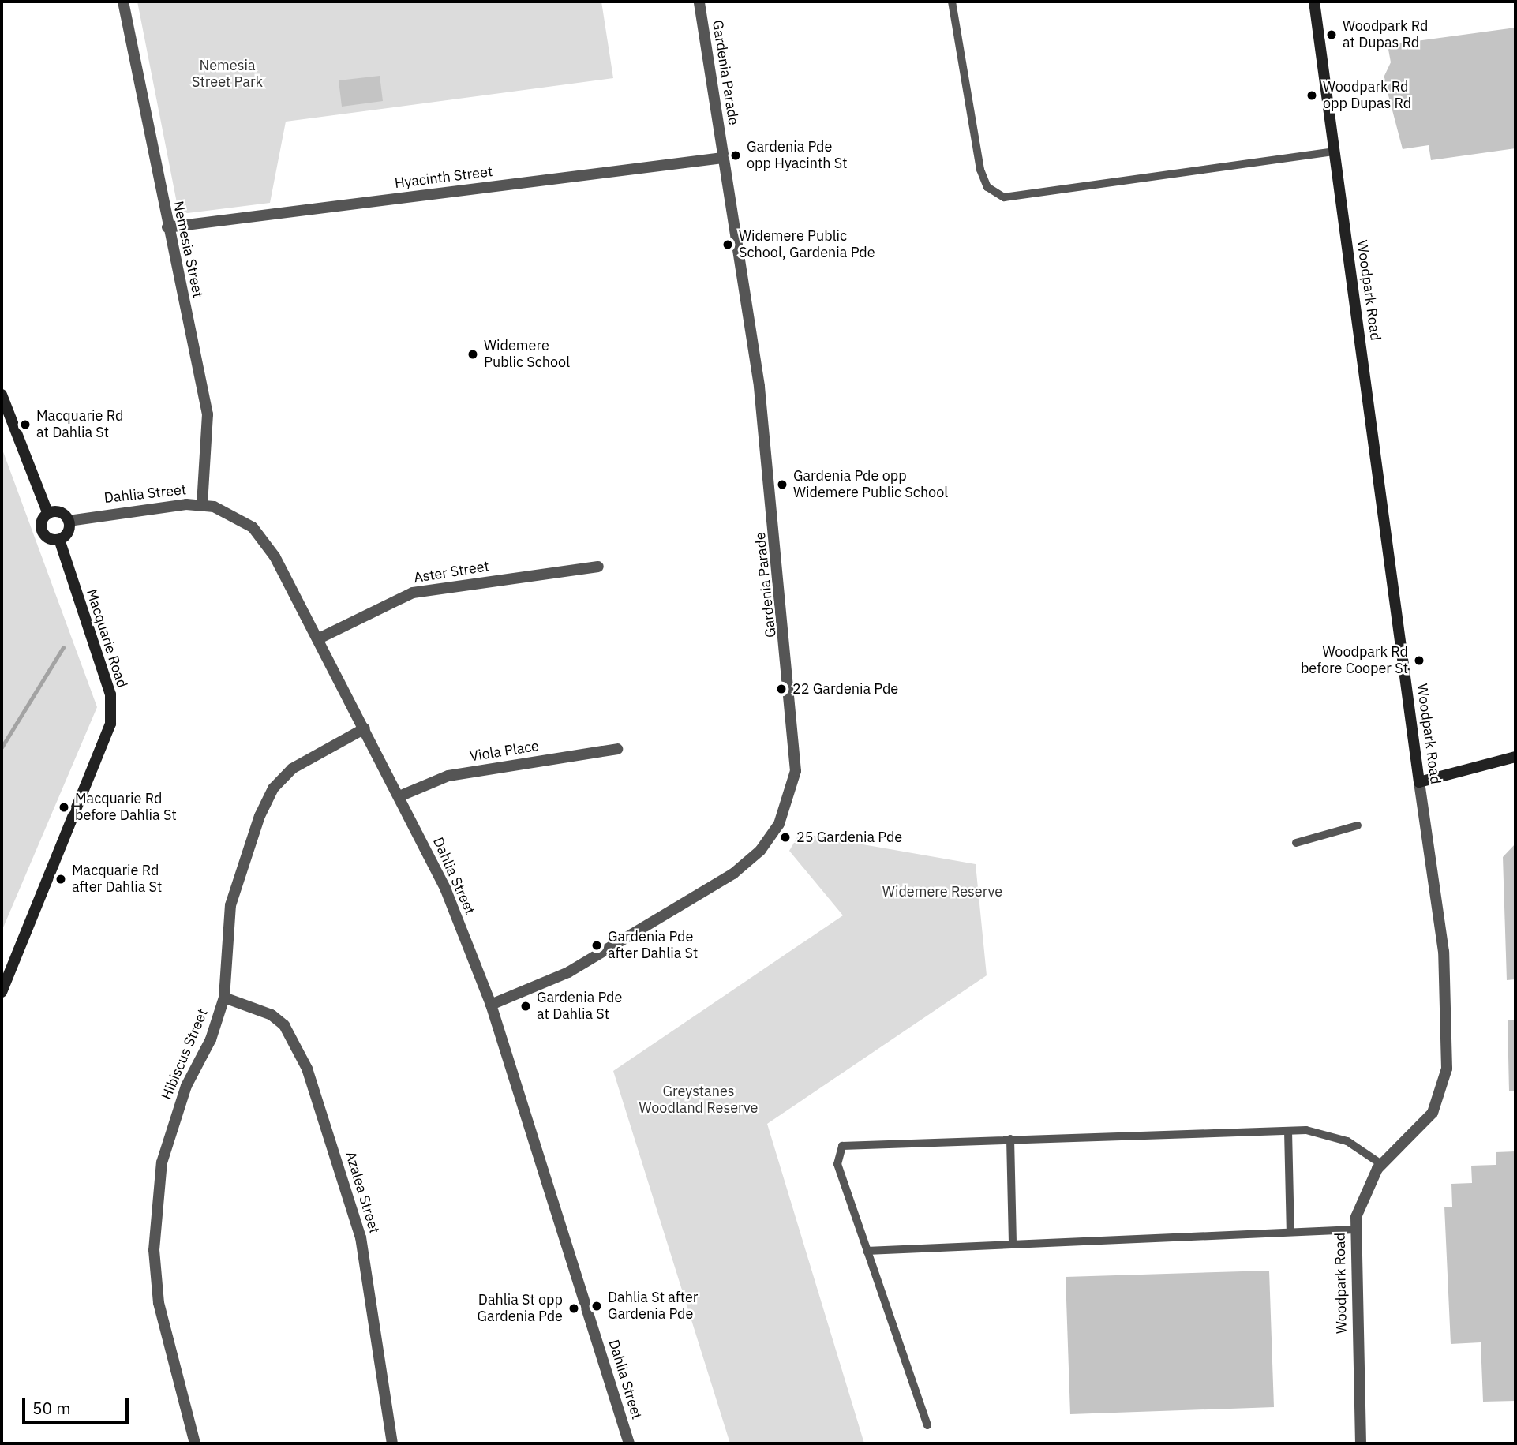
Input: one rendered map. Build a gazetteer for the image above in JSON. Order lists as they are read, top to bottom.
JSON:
{
  "streets": {
    "street": [
      "Gardenia Parade",
      "Hyacinth Street",
      "Nemesia Street",
      "Woodpark Road",
      "Dahlia Street",
      "Aster Street",
      "Macquarie Road",
      "Viola Place",
      "Hibiscus Street",
      "Azalea Street"
    ]
  },
  "crossings": [
    ["Gardenia Parade", "Hyacinth Street"],
    ["Gardenia Parade", "Dahlia Street"],
    ["Hyacinth Street", "Nemesia Street"],
    ["Nemesia Street", "Dahlia Street"],
    ["Dahlia Street", "Aster Street"],
    ["Dahlia Street", "Macquarie Road"],
    ["Dahlia Street", "Viola Place"],
    ["Dahlia Street", "Hibiscus Street"],
    ["Hibiscus Street", "Azalea Street"]
  ],
  "parks": ["Nemesia Street Park", "Widemere Reserve", "Greystanes Woodland Reserve"],
  "places": [
    "Woodpark Rd at Dupas Rd",
    "Woodpark Rd opp Dupas Rd",
    "Gardenia Pde opp Hyacinth St",
    "Widemere Public School, Gardenia Pde",
    "Widemere Public School",
    "Macquarie Rd at Dahlia St",
    "Gardenia Pde opp Widemere Public School",
    "Woodpark Rd before Cooper St",
    "22 Gardenia Pde",
    "Macquarie Rd before Dahlia St",
    "25 Gardenia Pde",
    "Macquarie Rd after Dahlia St",
    "Gardenia Pde after Dahlia St",
    "Gardenia Pde at Dahlia St",
    "Dahlia St after Gardenia Pde",
    "Dahlia St opp Gardenia Pde"
  ],
  "scale_bar": "50 m"
}
